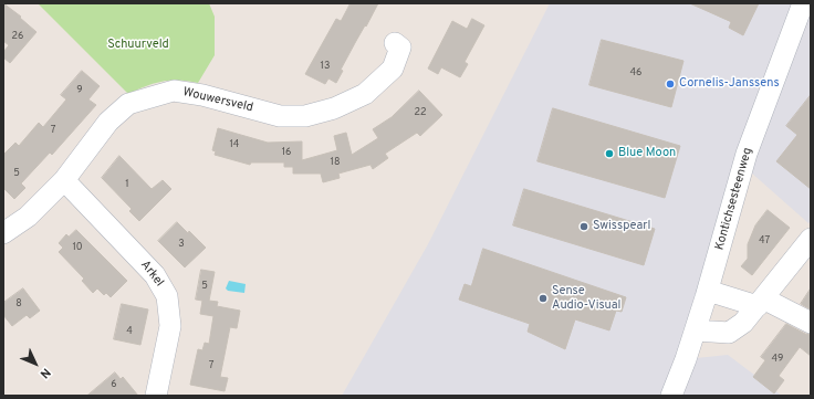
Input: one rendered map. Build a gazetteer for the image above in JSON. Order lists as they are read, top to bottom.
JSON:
{
  "streets": {
    "street": ["Wouwersveld", "Kontichsesteenweg", "Arkel"]
  },
  "crossings": [
    ["Wouwersveld", "Arkel"]
  ],
  "parks": ["Schuurveld"],
  "places": [
    "Cornelis-Janssens",
    "Blue Moon",
    "Swisspearl",
    "Sense Audio-Visual"
  ],
  "house_numbers": [
    "26",
    "13",
    "46",
    "9",
    "22",
    "7",
    "14",
    "16",
    "18",
    "5",
    "1",
    "47",
    "3",
    "10",
    "5",
    "8",
    "4",
    "49",
    "7",
    "6"
  ],
  "north": "bottom right"
}
